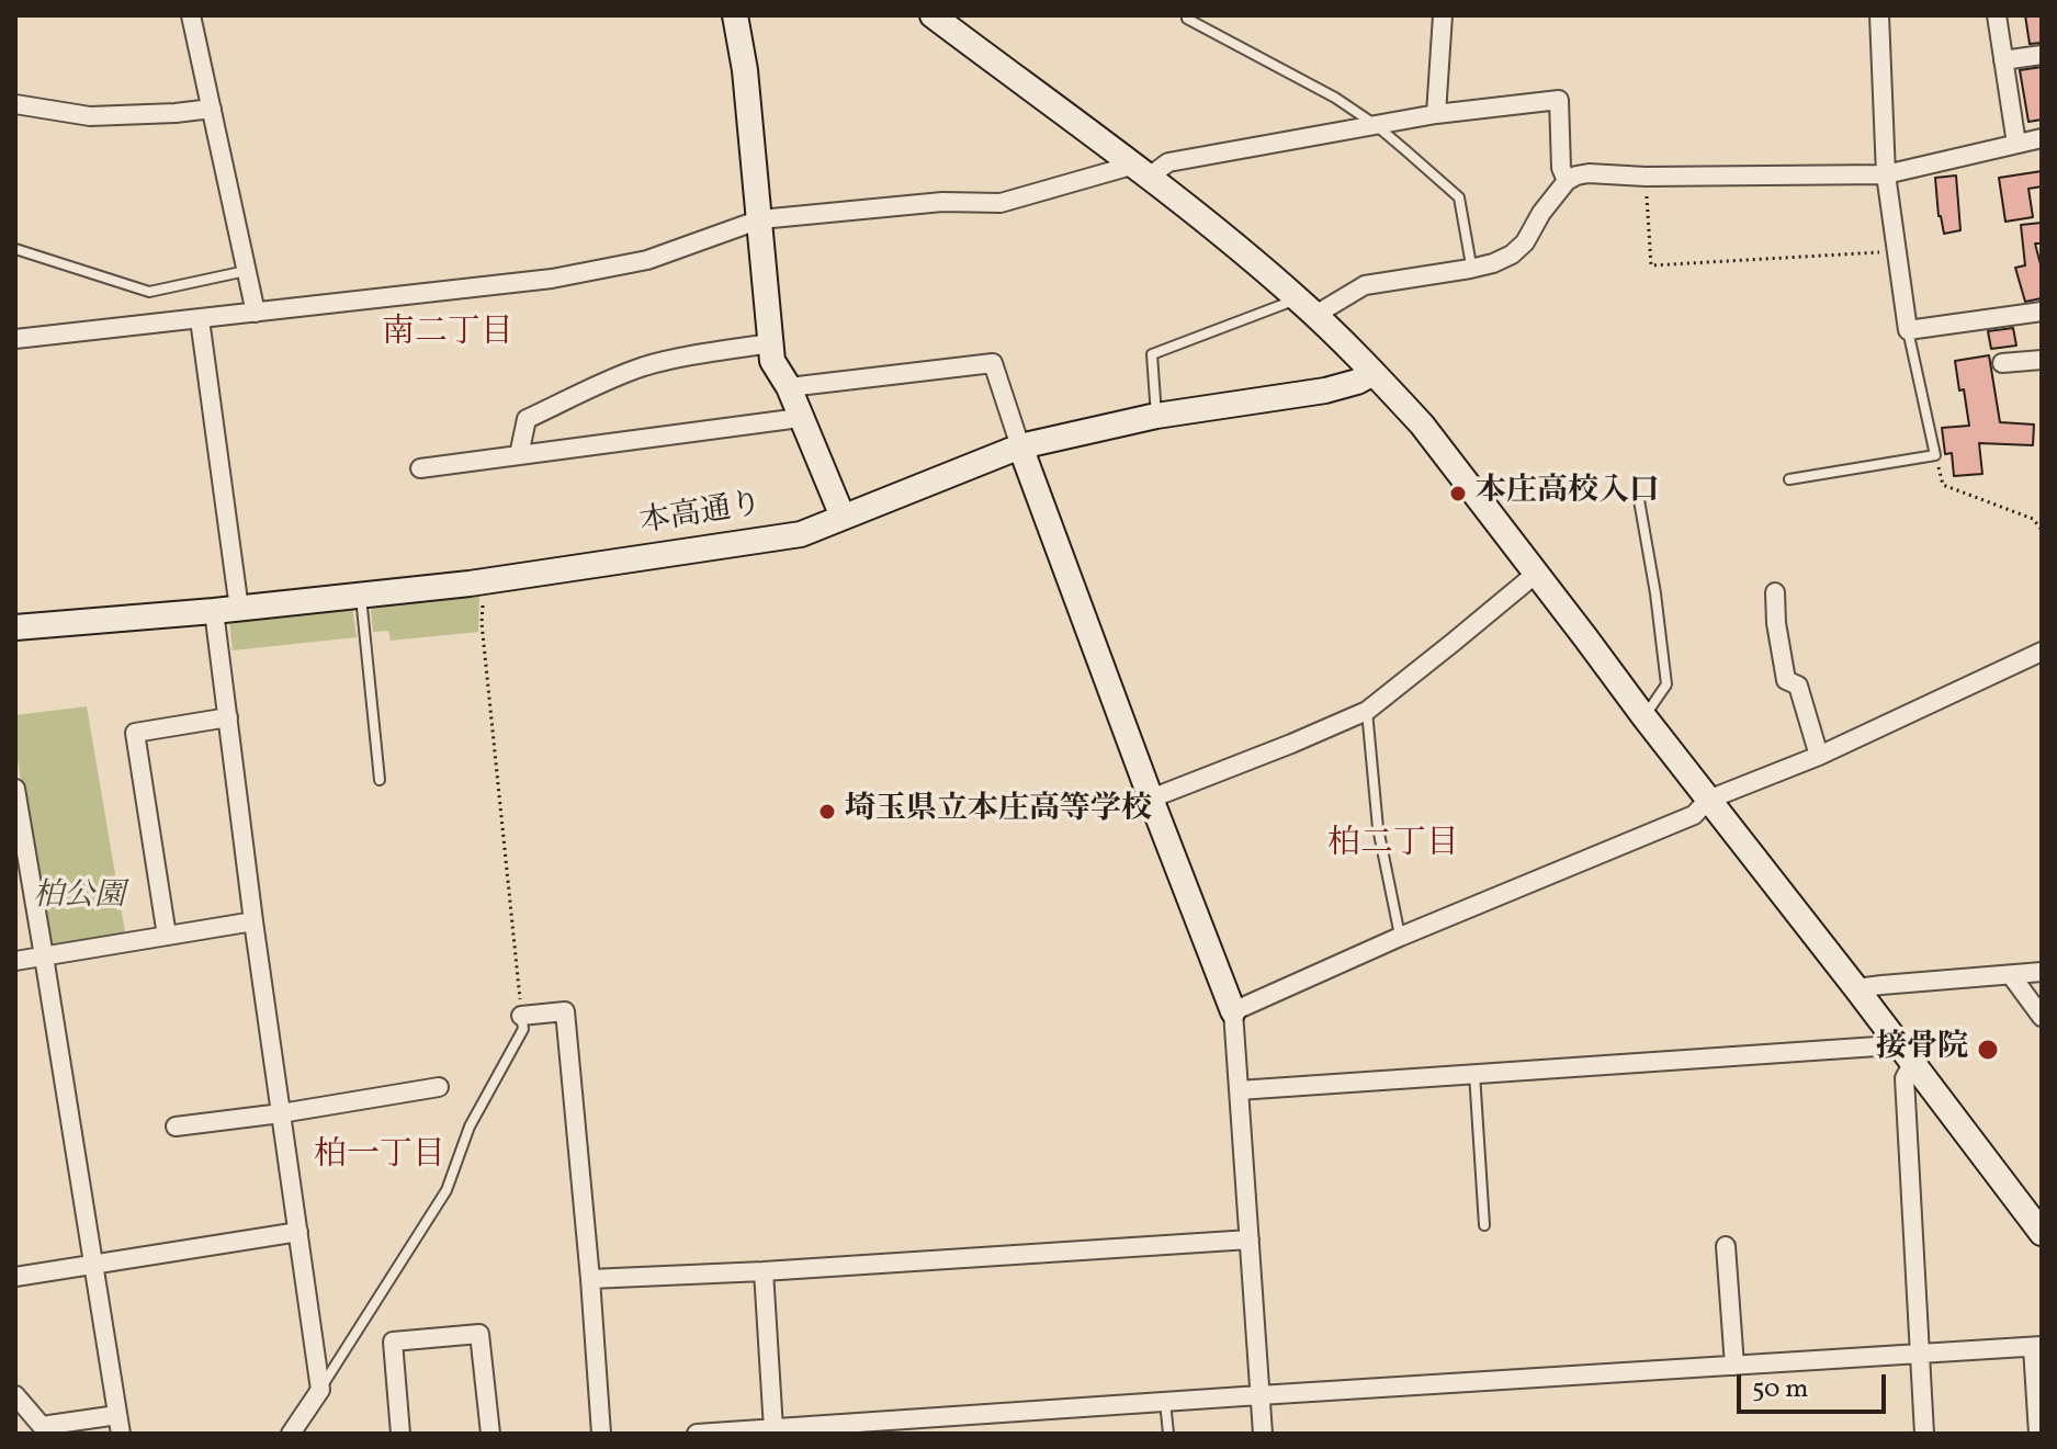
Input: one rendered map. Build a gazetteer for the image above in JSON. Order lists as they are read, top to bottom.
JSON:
{
  "streets": {
    "street": ["本高通り"]
  },
  "districts": ["南二丁目", "柏二丁目", "柏一丁目"],
  "parks": ["柏公園"],
  "places": ["本庄高校入口", "埼玉県立本庄高等学校", "接骨院"],
  "scale_bar": "50 m"
}
